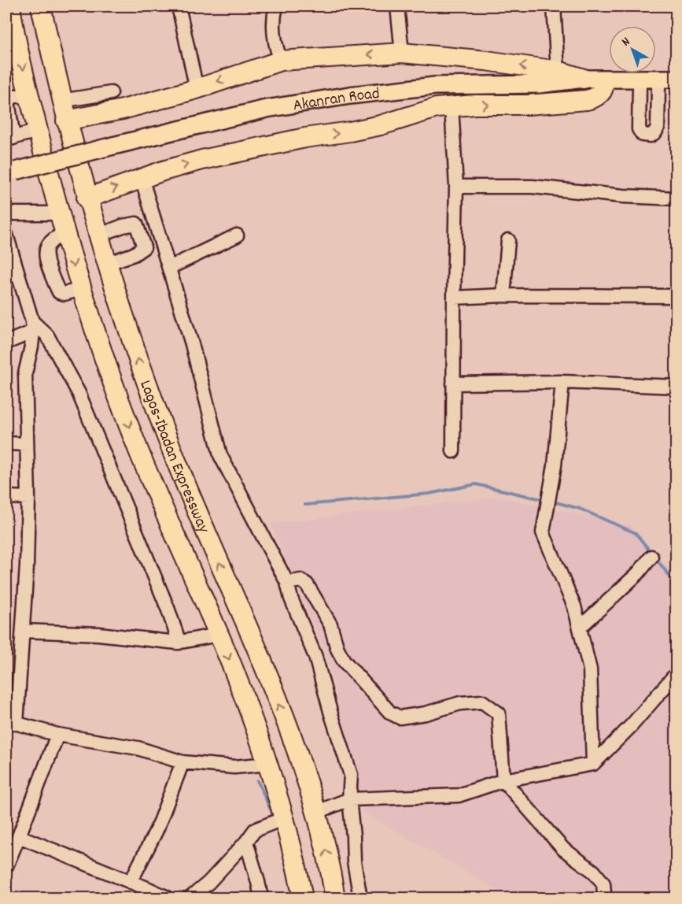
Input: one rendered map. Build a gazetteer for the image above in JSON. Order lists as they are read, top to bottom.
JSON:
{
  "streets": {
    "highway": ["Lagos-Ibadan Expressway"],
    "main road": ["Akanran Road"]
  },
  "north": "top left"
}
